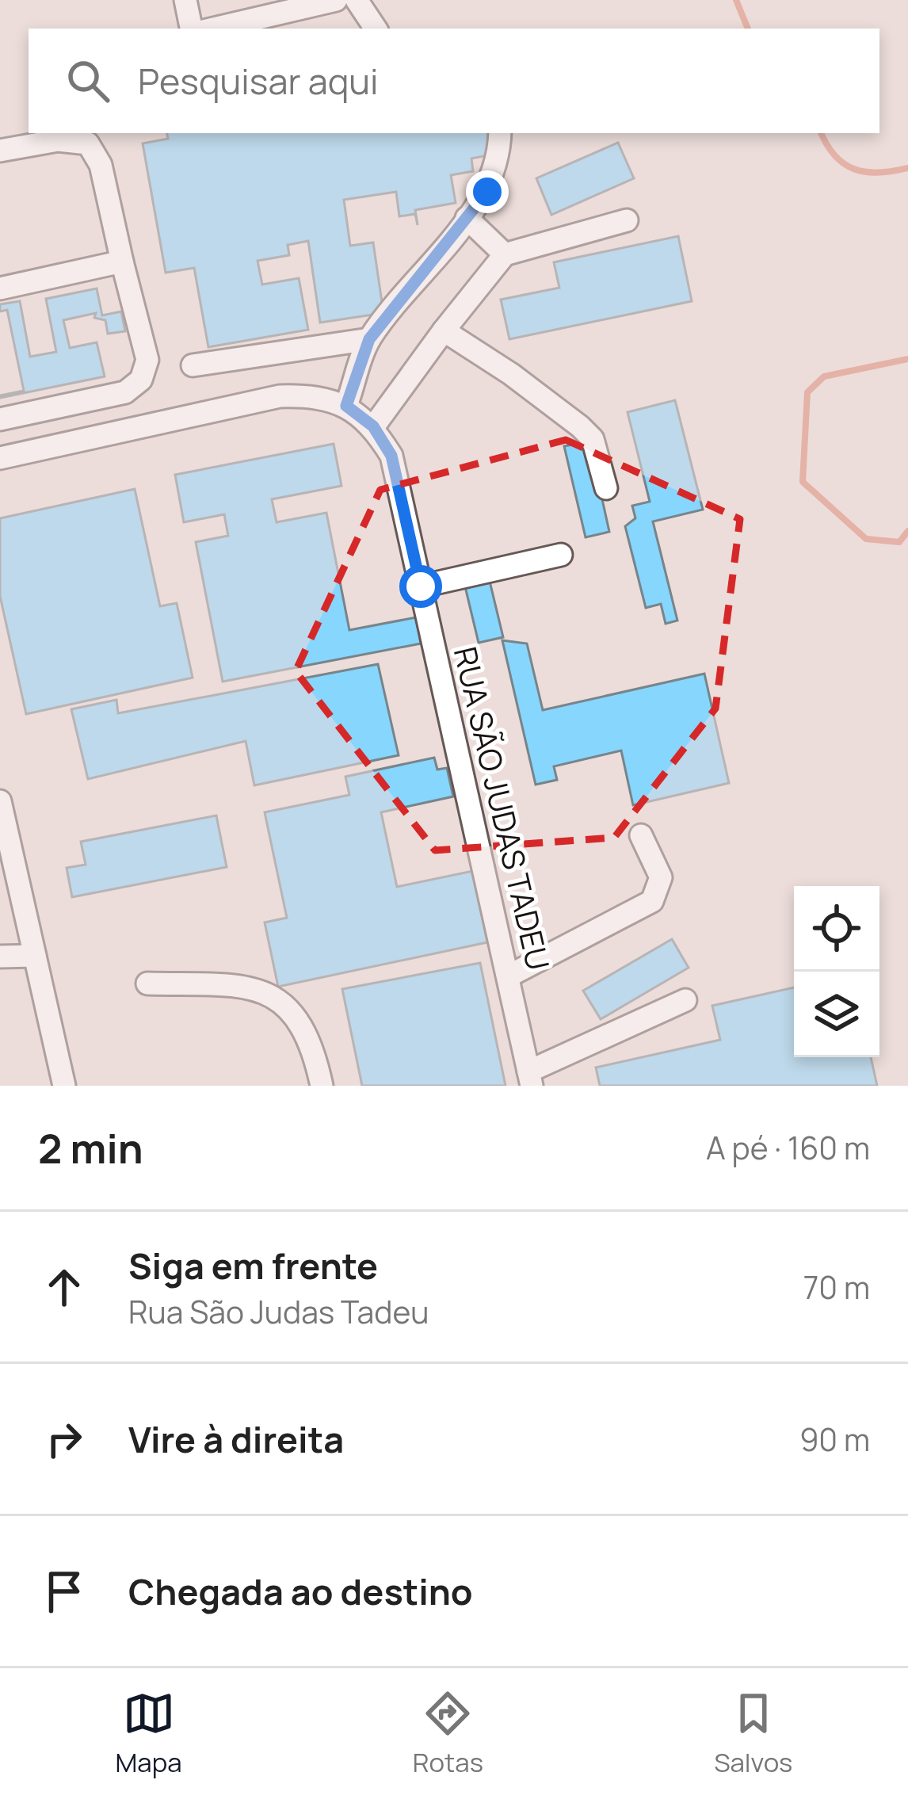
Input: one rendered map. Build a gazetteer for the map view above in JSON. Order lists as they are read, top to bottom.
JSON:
{
  "streets": {
    "street": ["RUA SÃO JUDAS TADEU"]
  },
  "page": {
    "search": "Pesquisar aqui",
    "heading": ["2 min", "A pé · 160 m"],
    "list": [
      ["Siga em frente", "Rua São Judas Tadeu", "70 m"],
      ["Vire à direita", "90 m"],
      "Chegada ao destino"
    ],
    "nav": ["Mapa", "Rotas", "Salvos"]
  }
}
